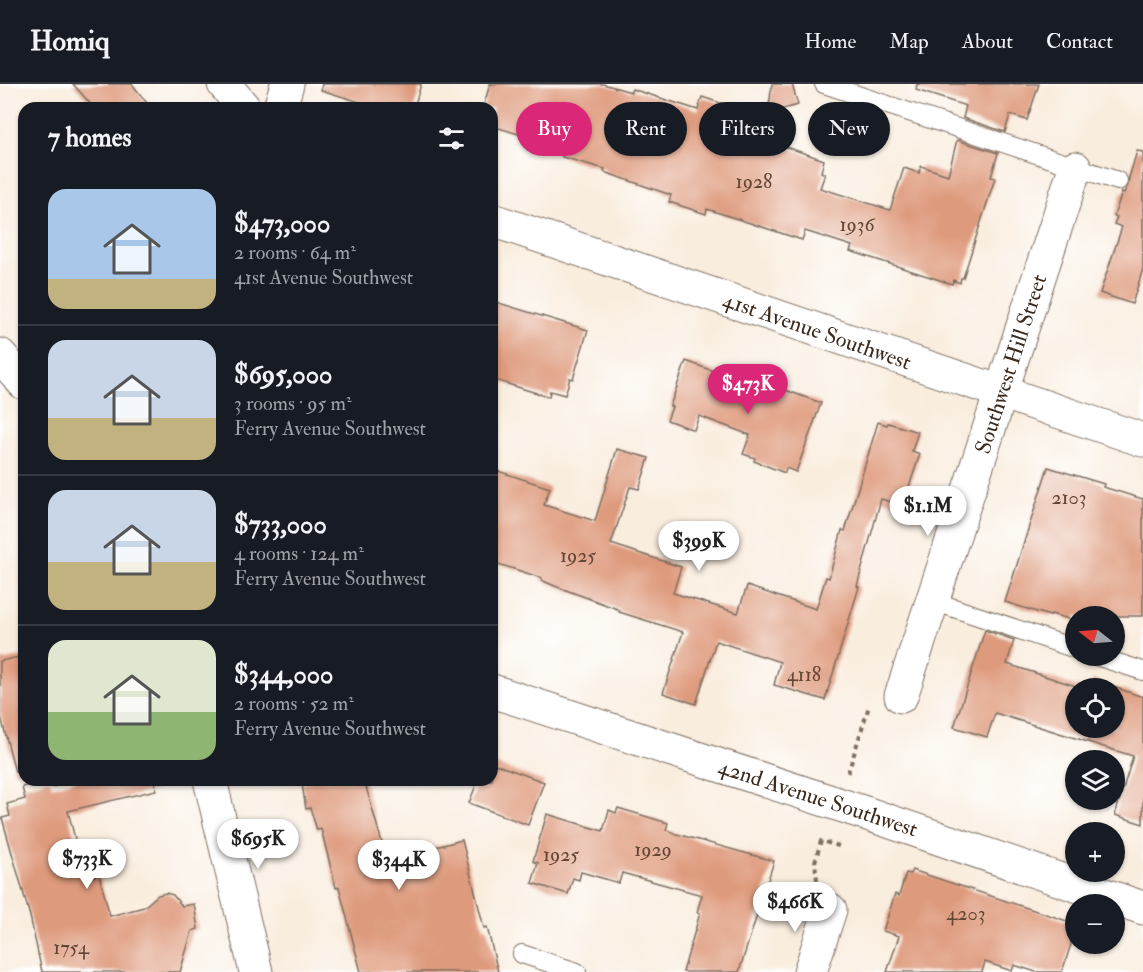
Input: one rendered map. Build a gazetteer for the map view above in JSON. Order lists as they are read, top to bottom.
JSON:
{
  "streets": {
    "street": ["41st Avenue Southwest", "Southwest Hill Street", "42nd Avenue Southwest"]
  },
  "crossings": [
    ["41st Avenue Southwest", "Southwest Hill Street"]
  ],
  "house_numbers": [
    "1928",
    "1936",
    "2103",
    "1925",
    "4118",
    "1929",
    "1925",
    "4203",
    "1754"
  ],
  "north": "left",
  "page": {
    "header": "Homiq",
    "nav": [
      "Home",
      "Map",
      "About",
      "Contact"
    ],
    "chip": [
      "Buy",
      "Rent",
      "Filters",
      "New"
    ],
    "heading": "7 homes",
    "list": [
      {
        "name": "$473,000",
        "note": "2 rooms · 64 m² · 41st Avenue Southwest"
      },
      {
        "name": "$695,000",
        "note": "3 rooms · 95 m² · Ferry Avenue Southwest"
      },
      {
        "name": "$733,000",
        "note": "4 rooms · 124 m² · Ferry Avenue Southwest"
      },
      {
        "name": "$344,000",
        "note": "2 rooms · 52 m² · Ferry Avenue Southwest"
      }
    ],
    "price": [
      "$473K",
      "$1.1M",
      "$399K",
      "$695K",
      "$733K",
      "$344K",
      "$466K"
    ],
    "map_buttons": ["+", "−"]
  }
}
